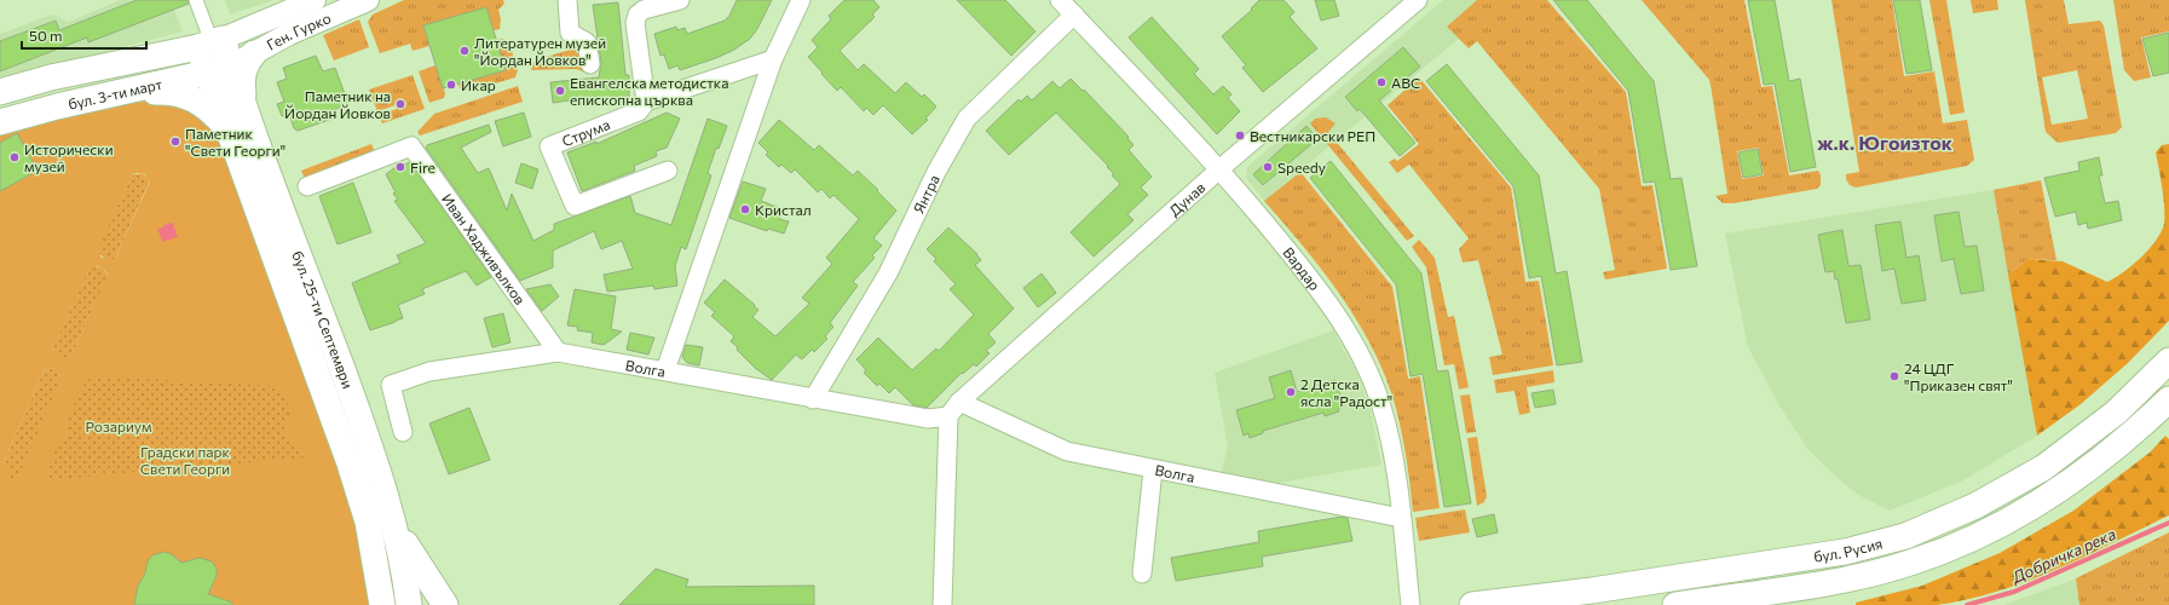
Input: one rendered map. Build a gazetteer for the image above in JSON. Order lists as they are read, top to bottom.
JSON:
{
  "streets": {
    "main road": ["бул. 3-ти март", "бул. 25-ти Септември", "бул. Русия"],
    "street": [
      "Ген. Гурко",
      "Струма",
      "Янтра",
      "Дунав",
      "Иван Хадживълков",
      "Вардар",
      "Волга"
    ]
  },
  "crossings": [
    ["Ген. Гурко", "бул. 3-ти март"],
    ["Ген. Гурко", "бул. 25-ти Септември"],
    ["бул. 3-ти март", "бул. 25-ти Септември"],
    ["Янтра", "Вардар"],
    ["Янтра", "Волга"],
    ["Дунав", "Вардар"],
    ["Дунав", "Волга"],
    ["Иван Хадживълков", "Волга"],
    ["Вардар", "Волга"]
  ],
  "districts": ["ж.к. Югоизток"],
  "water": ["Добричка река"],
  "parks": ["Розариум", "Градски парк Свети Георги"],
  "places": [
    "Литературен музей \"Йордан Йовков\"",
    "ABC",
    "Икар",
    "Евангелска методистка епископна църква",
    "Паметник на Йордан Йовков",
    "Вестникарски РЕП",
    "Паметник \"Свети Георги\"",
    "Исторически музей",
    "Fire",
    "Speedy",
    "Кристал",
    "24 ЦДГ \"Приказен свят\"",
    "2 Детска ясла \"Радост\""
  ],
  "scale_bar": "50 m"
}
